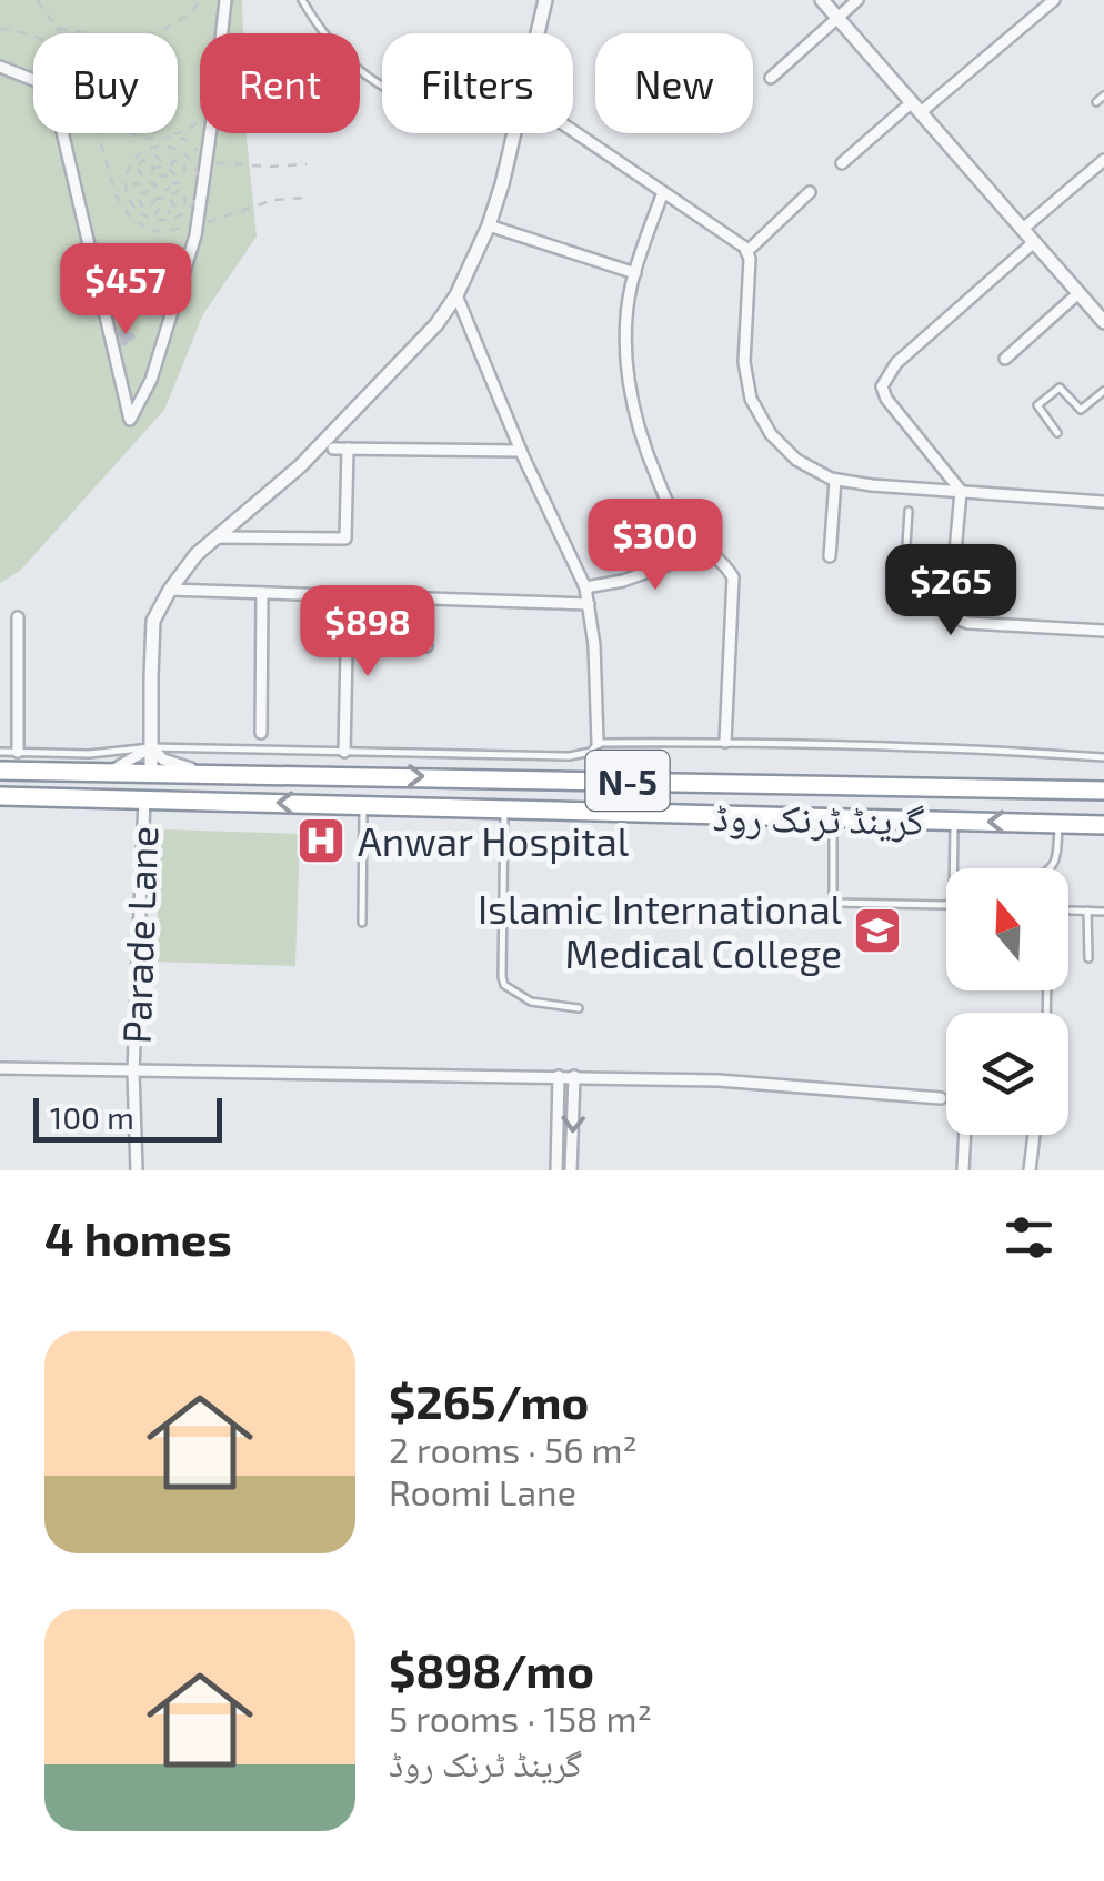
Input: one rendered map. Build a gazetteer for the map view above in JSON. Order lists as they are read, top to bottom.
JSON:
{
  "streets": {
    "highway": ["N-5", "گرینڈ ٹرنک روڈ"],
    "street": ["Parade Lane"]
  },
  "crossings": [
    ["گرینڈ ٹرنک روڈ", "Parade Lane"]
  ],
  "places": {
    "hospital": ["Anwar Hospital"],
    "school or university": ["Islamic International Medical College"]
  },
  "scale_bar": "100 m",
  "north": "top",
  "page": {
    "chip": [
      "Buy",
      "Rent",
      "Filters",
      "New"
    ],
    "price": [
      "$457",
      "$300",
      "$265",
      "$898"
    ],
    "scale": "100 m",
    "heading": "4 homes",
    "list": [
      {
        "name": "$265/mo",
        "note": "2 rooms · 56 m² · Roomi Lane"
      },
      {
        "name": "$898/mo",
        "note": "5 rooms · 158 m² · گرینڈ ٹرنک روڈ"
      }
    ]
  }
}
